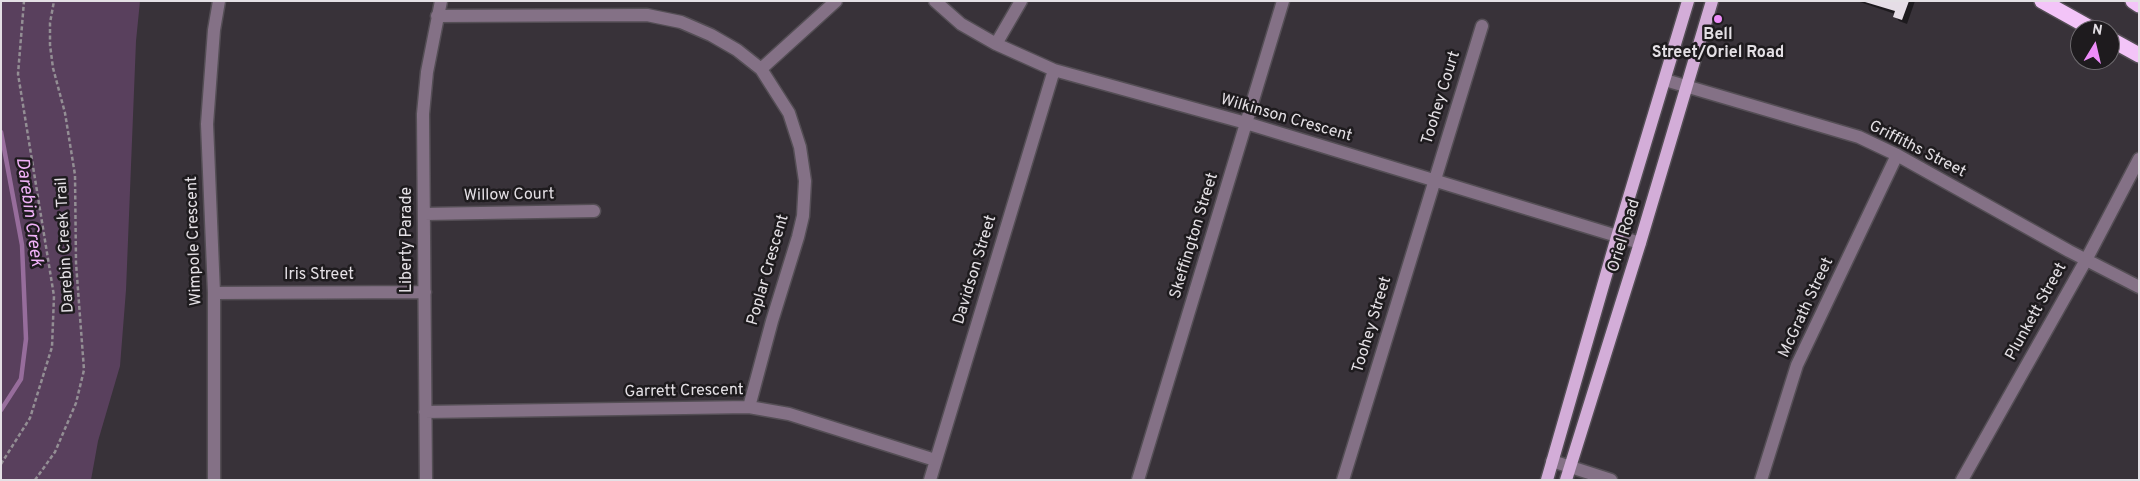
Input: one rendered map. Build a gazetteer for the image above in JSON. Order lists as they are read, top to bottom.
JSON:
{
  "streets": {
    "main road": ["Oriel Road"],
    "street": [
      "Toohey Court",
      "Wilkinson Crescent",
      "Griffiths Street",
      "Willow Court",
      "Skeffington Street",
      "Liberty Parade",
      "Wimpole Crescent",
      "Poplar Crescent",
      "Davidson Street",
      "Iris Street",
      "McGrath Street",
      "Plunkett Street",
      "Toohey Street",
      "Garrett Crescent"
    ],
    "path": ["Darebin Creek Trail"]
  },
  "crossings": [
    ["Toohey Court", "Wilkinson Crescent"],
    ["Toohey Court", "Toohey Street"],
    ["Wilkinson Crescent", "Skeffington Street"],
    ["Wilkinson Crescent", "Oriel Road"],
    ["Wilkinson Crescent", "Davidson Street"],
    ["Wilkinson Crescent", "Toohey Street"],
    ["Griffiths Street", "Oriel Road"],
    ["Griffiths Street", "McGrath Street"],
    ["Griffiths Street", "Plunkett Street"],
    ["Willow Court", "Liberty Parade"],
    ["Liberty Parade", "Poplar Crescent"],
    ["Liberty Parade", "Iris Street"],
    ["Liberty Parade", "Garrett Crescent"],
    ["Wimpole Crescent", "Iris Street"],
    ["Poplar Crescent", "Garrett Crescent"],
    ["Davidson Street", "Garrett Crescent"]
  ],
  "water": ["Darebin Creek"],
  "places": ["Bell Street/Oriel Road"],
  "north": "top"
}
